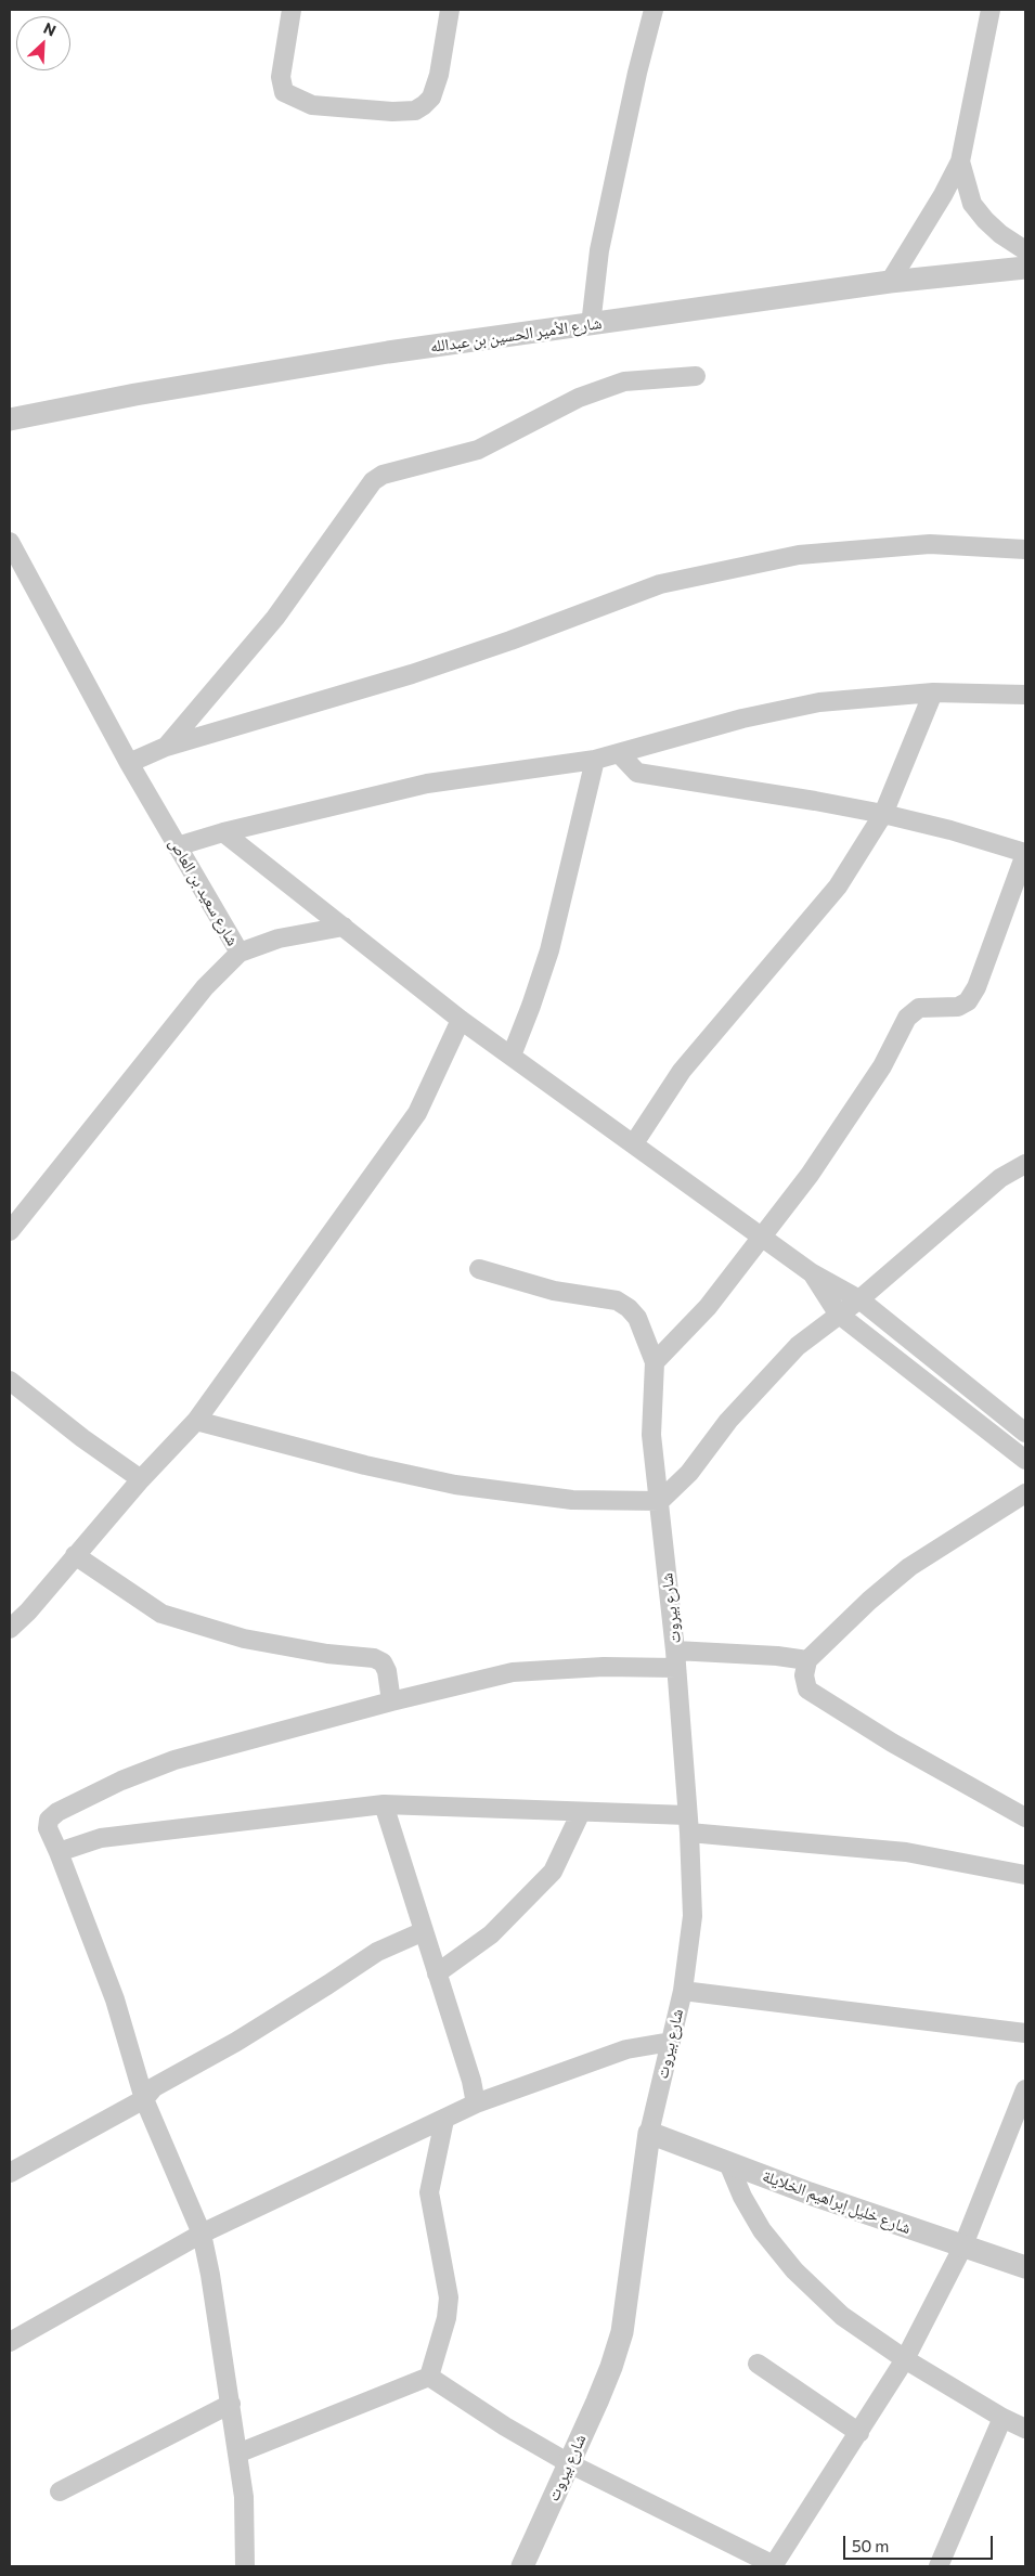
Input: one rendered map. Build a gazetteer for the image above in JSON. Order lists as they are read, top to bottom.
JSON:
{
  "streets": {
    "street": [
      "شارع الأمير الحسين بن عبدالله",
      "شارع سعيد بن العاص",
      "شارع بيروت",
      "شارع خليل إبراهيم الخلايلة"
    ]
  },
  "crossings": [
    ["شارع بيروت", "شارع خليل إبراهيم الخلايلة"]
  ],
  "scale_bar": "50 m",
  "north": "top right"
}
